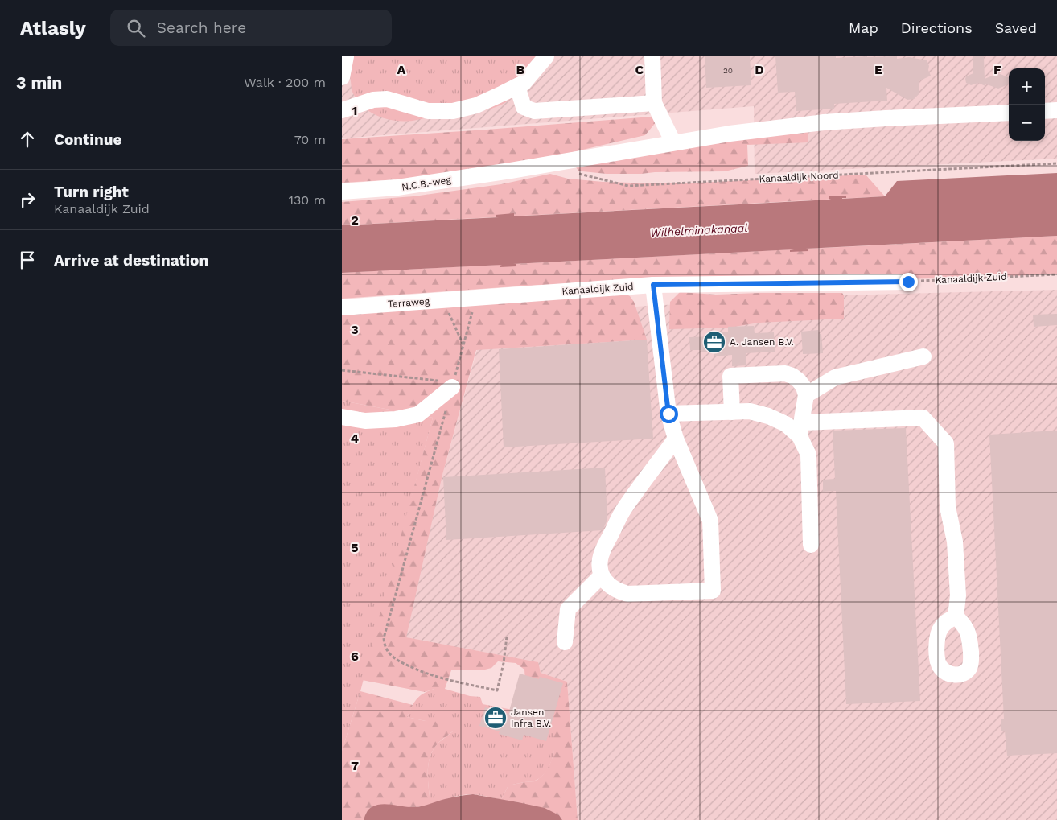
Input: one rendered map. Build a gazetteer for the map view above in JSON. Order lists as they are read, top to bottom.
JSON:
{
  "streets": {
    "street": ["N.C.B.-weg", "Kanaaldijk Zuid", "Terraweg"],
    "path": ["Kanaaldijk Noord"]
  },
  "crossings": [
    ["Kanaaldijk Zuid", "Terraweg"]
  ],
  "water": ["Wilhelminakanaal"],
  "places": {
    "office": ["A. Jansen B.V.", "Jansen Infra B.V."]
  },
  "house_numbers": ["20"],
  "page": {
    "header": "Atlasly",
    "search": "Search here",
    "nav": ["Map", "Directions", "Saved"],
    "heading": ["3 min", "Walk · 200 m"],
    "map_buttons": ["+", "−"],
    "list": [
      ["Continue", "70 m"],
      ["Turn right", "Kanaaldijk Zuid", "130 m"],
      "Arrive at destination"
    ]
  },
  "grid": {
    "columns": [
      "A",
      "B",
      "C",
      "D",
      "E",
      "F"
    ],
    "rows": [
      "1",
      "2",
      "3",
      "4",
      "5",
      "6",
      "7"
    ]
  }
}
